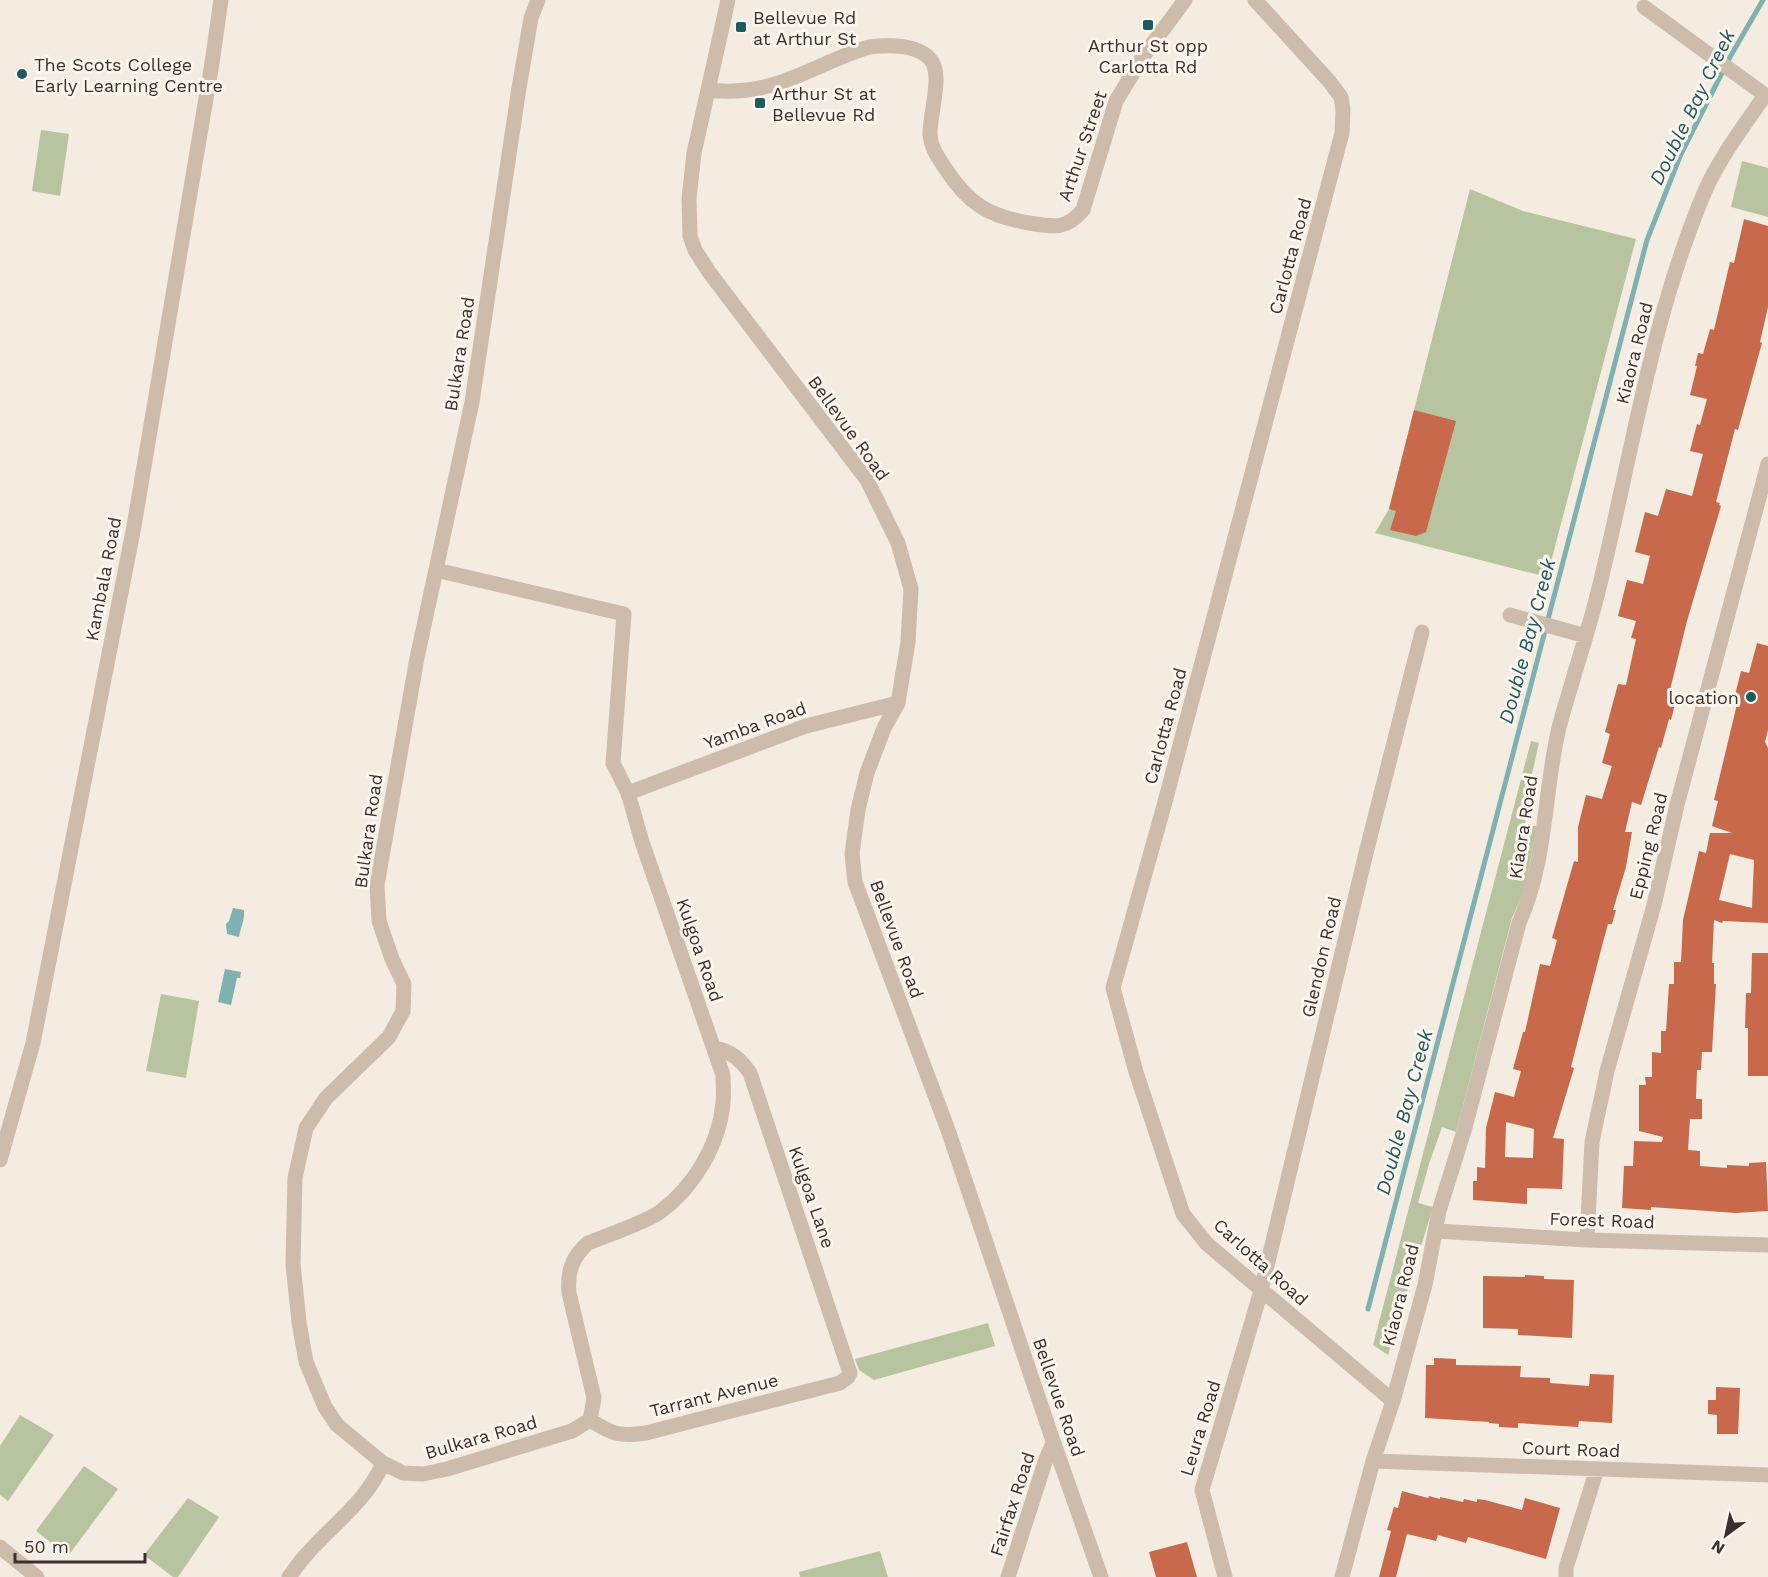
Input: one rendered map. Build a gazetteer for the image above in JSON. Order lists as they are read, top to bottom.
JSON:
{
  "streets": {
    "street": [
      "Arthur Street",
      "Carlotta Road",
      "Kiaora Road",
      "Bulkara Road",
      "Bellevue Road",
      "Kambala Road",
      "Yamba Road",
      "Epping Road",
      "Kulgoa Road",
      "Glendon Road",
      "Kulgoa Lane",
      "Forest Road",
      "Tarrant Avenue",
      "Leura Road",
      "Court Road",
      "Fairfax Road"
    ]
  },
  "crossings": [
    ["Arthur Street", "Bellevue Road"],
    ["Carlotta Road", "Kiaora Road"],
    ["Carlotta Road", "Glendon Road"],
    ["Carlotta Road", "Leura Road"],
    ["Kiaora Road", "Forest Road"],
    ["Kiaora Road", "Court Road"],
    ["Bulkara Road", "Kulgoa Road"],
    ["Bulkara Road", "Tarrant Avenue"],
    ["Bellevue Road", "Yamba Road"],
    ["Bellevue Road", "Fairfax Road"],
    ["Yamba Road", "Kulgoa Road"],
    ["Epping Road", "Forest Road"],
    ["Kulgoa Road", "Kulgoa Lane"],
    ["Kulgoa Road", "Tarrant Avenue"],
    ["Glendon Road", "Leura Road"],
    ["Kulgoa Lane", "Tarrant Avenue"]
  ],
  "water": ["Double Bay Creek"],
  "places": {
    "transit": ["Arthur St opp Carlotta Rd", "Bellevue Rd at Arthur St", "Arthur St at Bellevue Rd"],
    "other": ["The Scots College Early Learning Centre", "location"]
  },
  "scale_bar": "50 m",
  "north": "bottom left"
}
